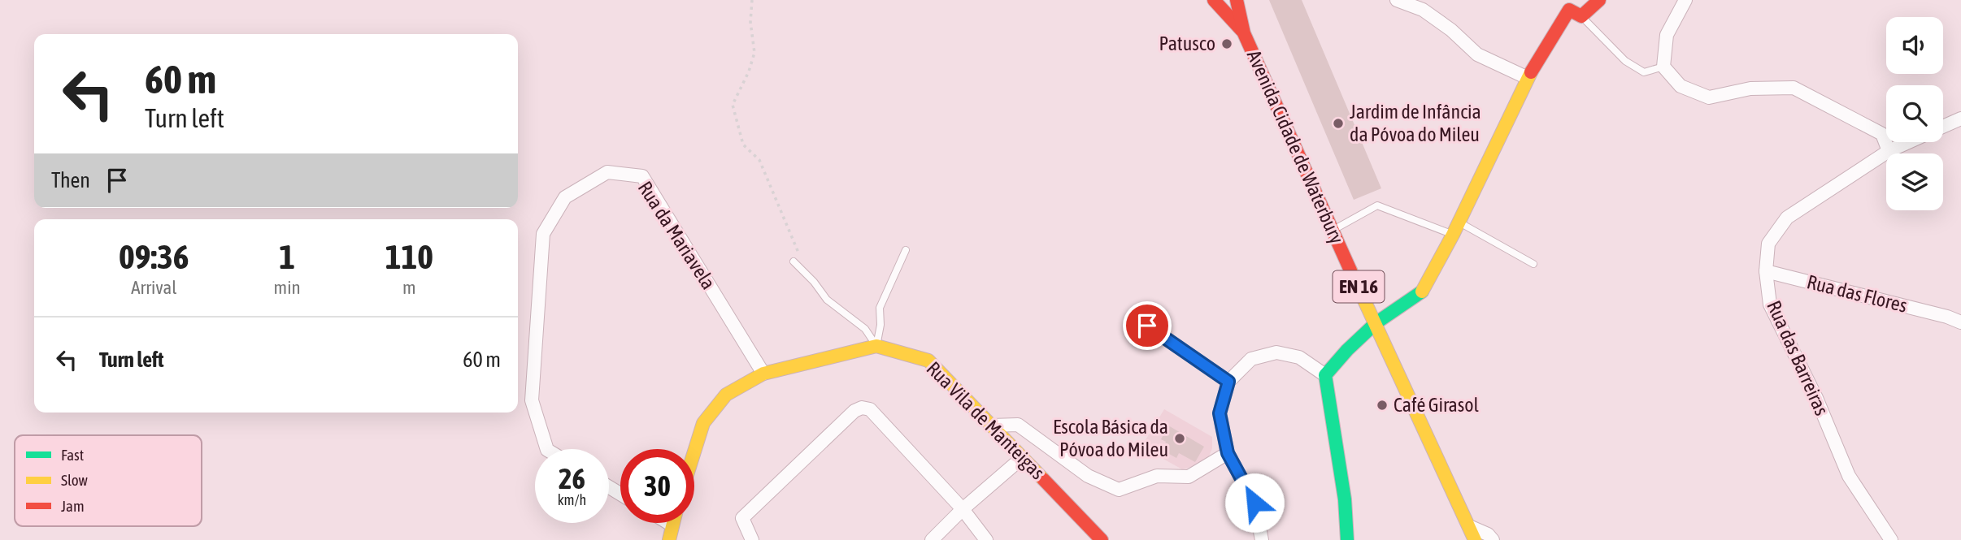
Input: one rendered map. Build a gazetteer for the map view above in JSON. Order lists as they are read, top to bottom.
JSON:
{
  "streets": {
    "main road": ["Avenida Cidade de Waterbury", "EN 16", "Rua Vila de Manteigas"],
    "street": ["Rua da Mariavela", "Rua das Flores", "Rua das Barreiras"]
  },
  "crossings": [
    ["Avenida Cidade de Waterbury", "EN 16"],
    ["Rua da Mariavela", "Rua Vila de Manteigas"],
    ["Rua das Flores", "Rua das Barreiras"]
  ],
  "places": [
    "Patusco",
    "Jardim de Infância da Póvoa do Mileu",
    "Café Girasol",
    "Escola Básica da Póvoa do Mileu"
  ],
  "legend": ["Fast", "Slow", "Jam"],
  "page": {
    "turn": ["60 m", "Turn left"],
    "then": "Then",
    "eta": [
      "09:36",
      "Arrival",
      "1",
      "min",
      "110",
      "m"
    ],
    "list": [
      {
        "name": "Turn left",
        "value": "60 m"
      }
    ],
    "speed": "26 km/h",
    "limit": "30"
  }
}
